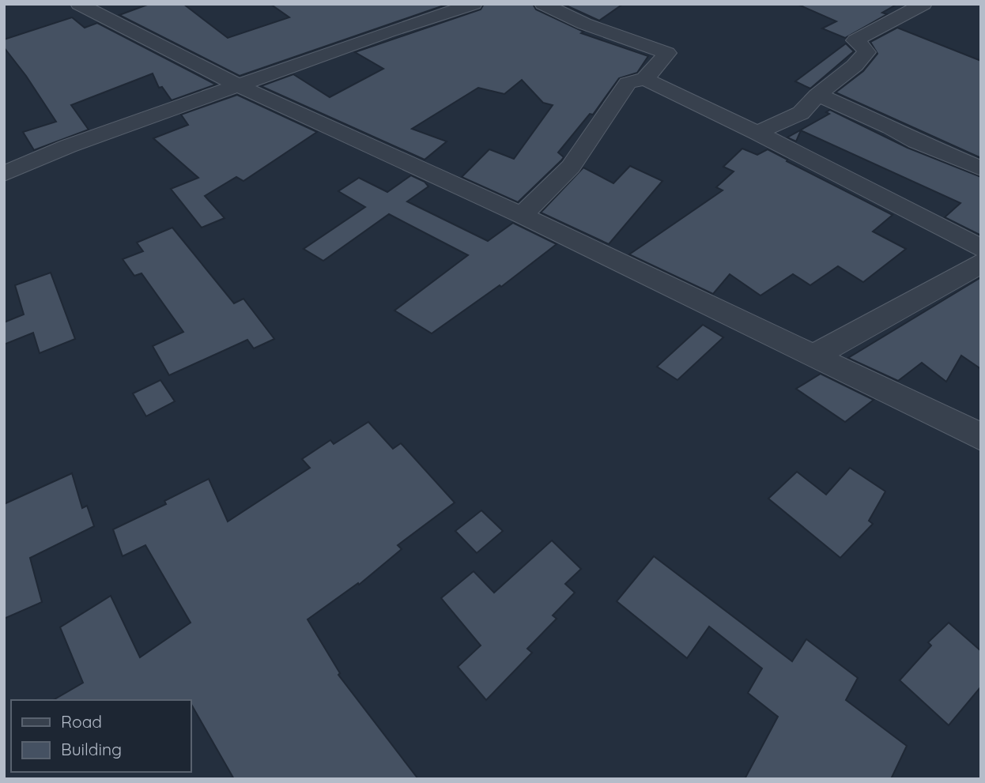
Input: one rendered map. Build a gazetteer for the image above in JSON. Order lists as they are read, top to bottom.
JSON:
{
  "legend": ["Road", "Building"]
}
